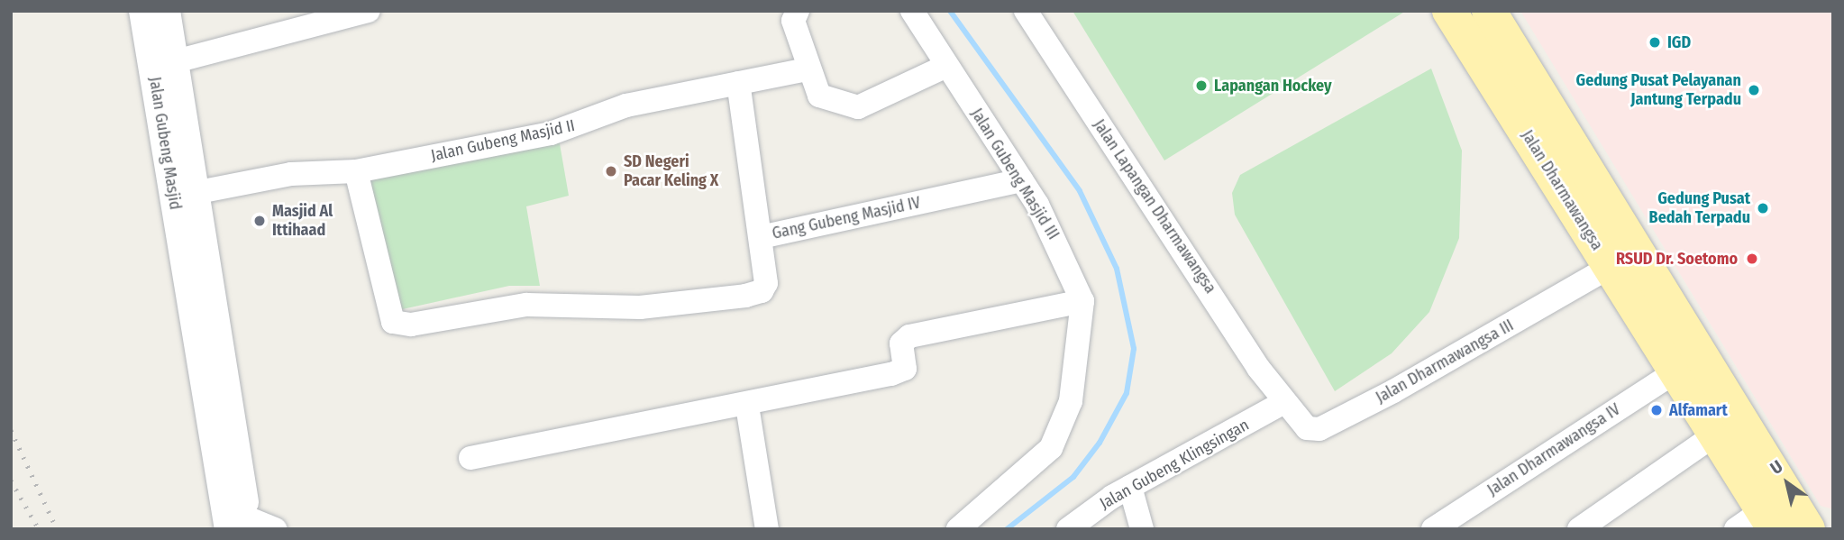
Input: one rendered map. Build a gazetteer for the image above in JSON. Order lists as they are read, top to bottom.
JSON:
{
  "streets": {
    "main road": ["Jalan Dharmawangsa"],
    "street": [
      "Jalan Gubeng Masjid II",
      "Jalan Gubeng Masjid",
      "Jalan Gubeng Masjid III",
      "Jalan Lapangan Dharmawangsa",
      "Gang Gubeng Masjid IV",
      "Jalan Dharmawangsa III",
      "Jalan Dharmawangsa IV",
      "Jalan Gubeng Klingsingan"
    ]
  },
  "crossings": [
    ["Jalan Gubeng Masjid II", "Jalan Gubeng Masjid"],
    ["Jalan Gubeng Masjid II", "Gang Gubeng Masjid IV"],
    ["Jalan Gubeng Masjid III", "Gang Gubeng Masjid IV"],
    ["Jalan Dharmawangsa", "Jalan Dharmawangsa III"],
    ["Jalan Dharmawangsa", "Jalan Dharmawangsa IV"],
    ["Jalan Lapangan Dharmawangsa", "Jalan Dharmawangsa III"],
    ["Jalan Lapangan Dharmawangsa", "Jalan Gubeng Klingsingan"],
    ["Jalan Dharmawangsa III", "Jalan Gubeng Klingsingan"]
  ],
  "places": [
    "IGD",
    "Lapangan Hockey",
    "Gedung Pusat Pelayanan Jantung Terpadu",
    "SD Negeri Pacar Keling X",
    "Gedung Pusat Bedah Terpadu",
    "Masjid Al Ittihaad",
    "RSUD Dr. Soetomo",
    "Alfamart"
  ],
  "north": "top left"
}
